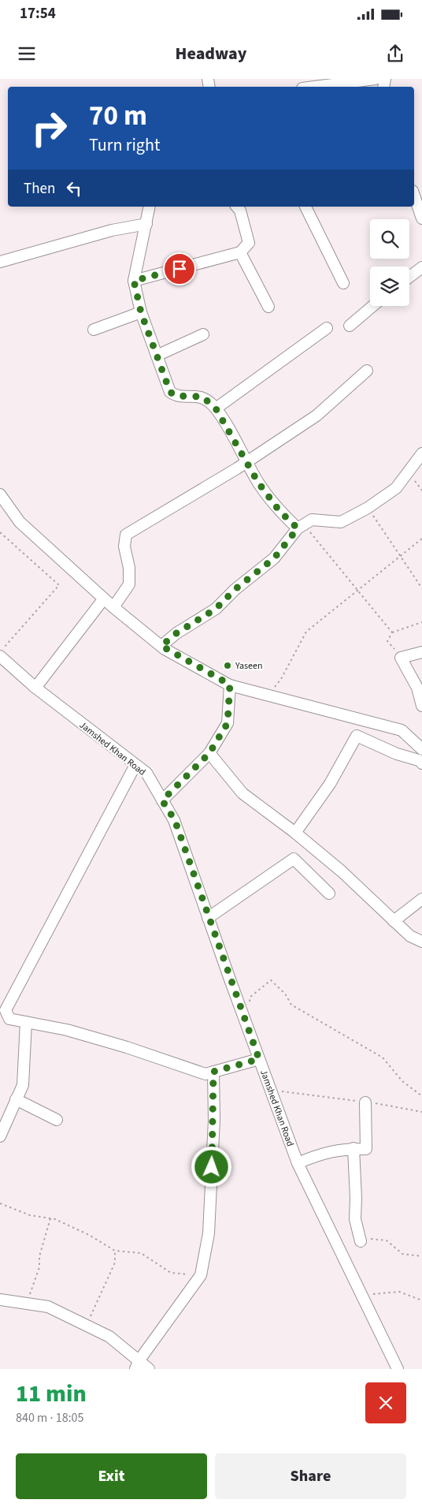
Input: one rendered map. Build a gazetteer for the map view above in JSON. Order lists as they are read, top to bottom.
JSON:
{
  "streets": {
    "street": ["Jamshed Khan Road"]
  },
  "places": ["Yaseen"],
  "page": {
    "status": "17:54",
    "header": "Headway",
    "turn": ["70 m", "Turn right"],
    "then": "Then",
    "heading": ["11 min", "840 m · 18:05"],
    "buttons": ["Exit", "Share"]
  }
}
